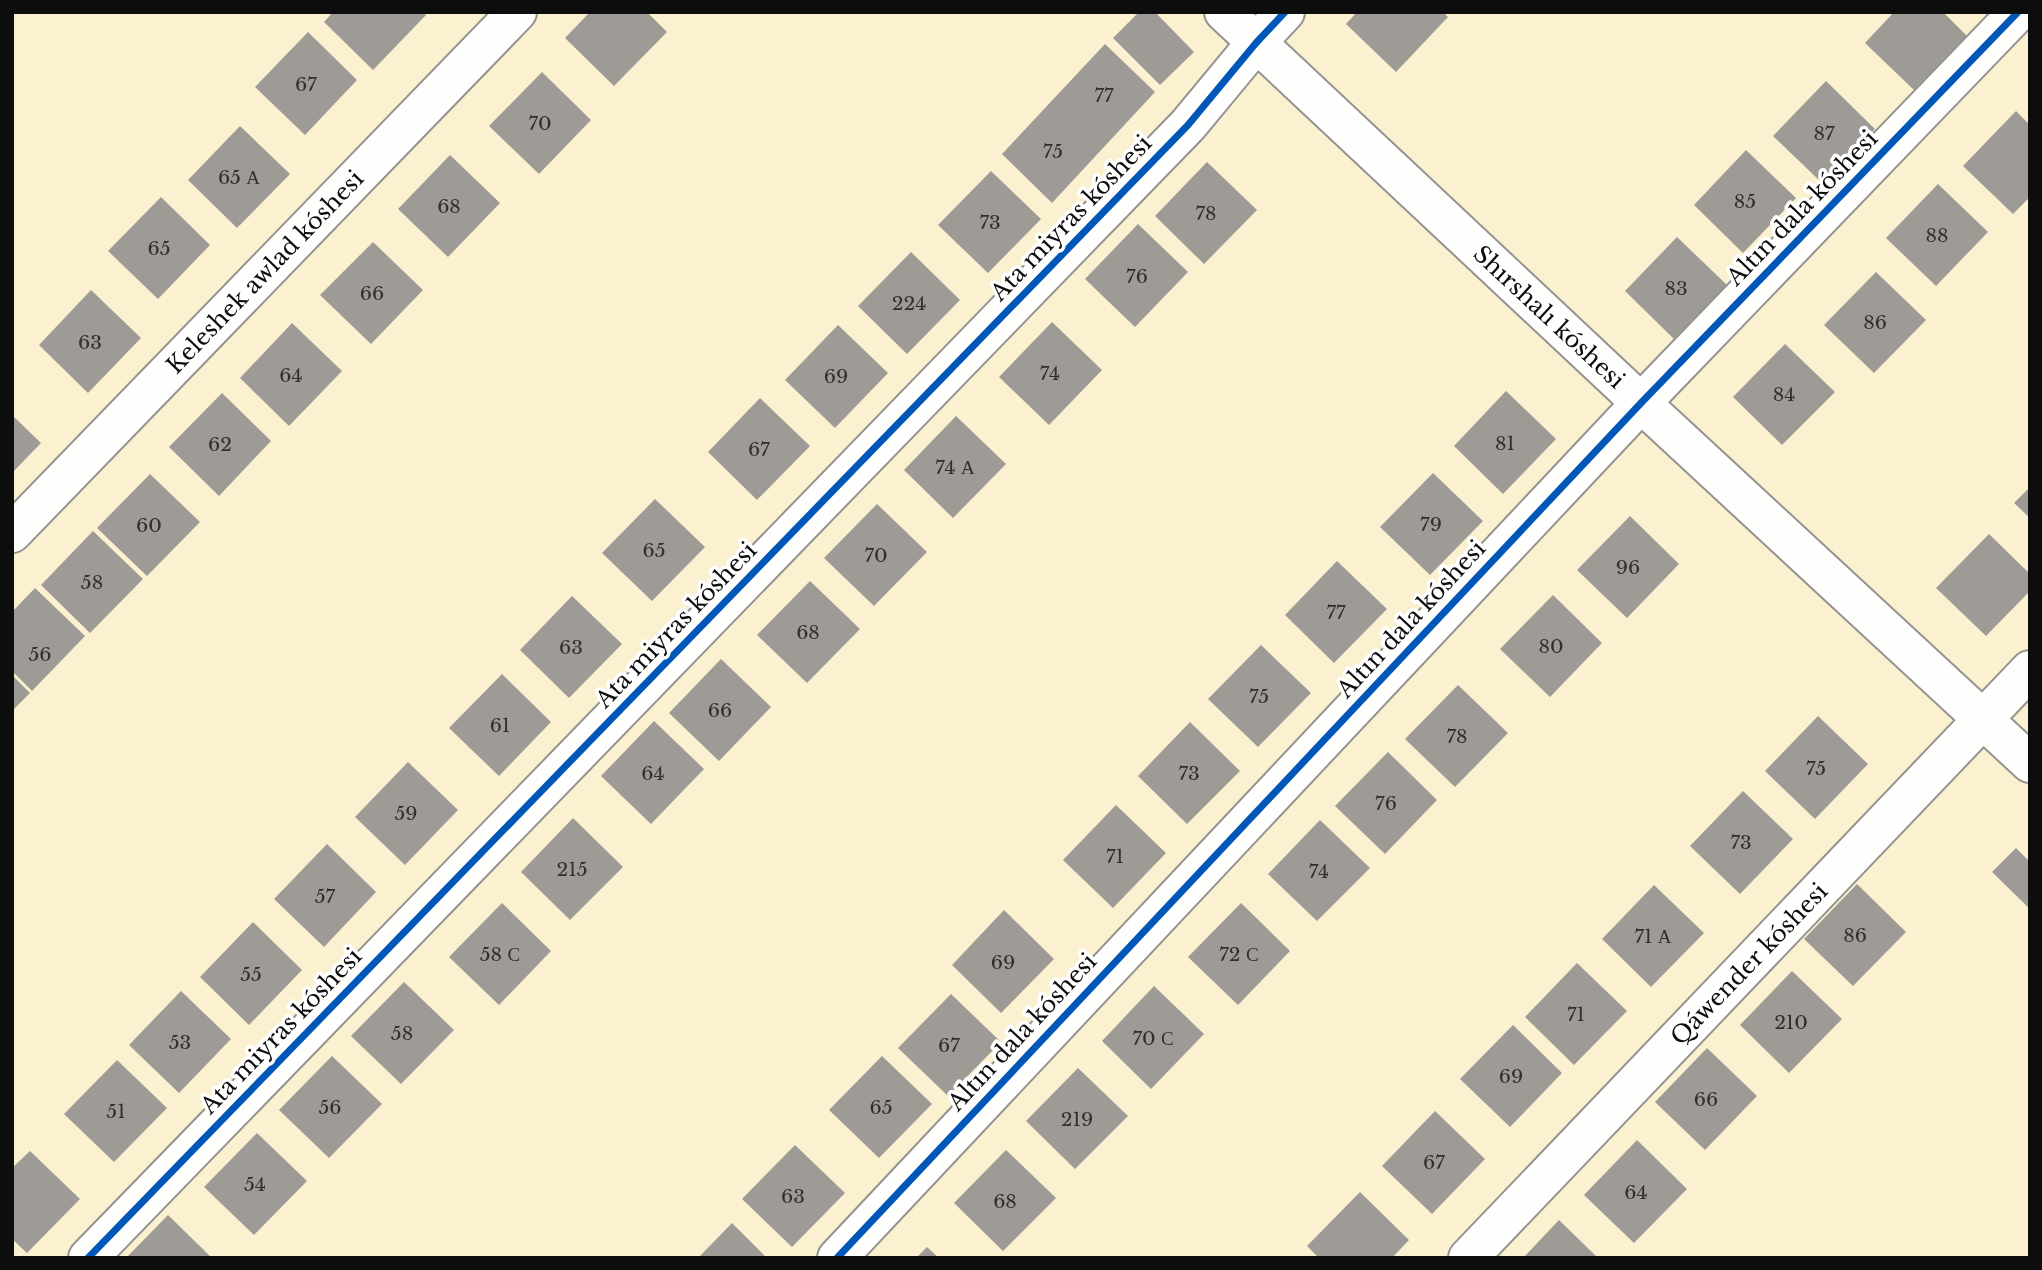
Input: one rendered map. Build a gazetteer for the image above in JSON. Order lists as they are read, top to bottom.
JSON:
{
  "streets": {
    "street": [
      "Altın dala kóshesi",
      "Ata miyras kóshesi",
      "Keleshek awlad kóshesi",
      "Shırshalı kóshesi",
      "Qáwender kóshesi"
    ]
  },
  "crossings": [
    ["Altın dala kóshesi", "Shırshalı kóshesi"],
    ["Ata miyras kóshesi", "Shırshalı kóshesi"],
    ["Shırshalı kóshesi", "Qáwender kóshesi"]
  ],
  "house_numbers": [
    "67",
    "77",
    "70",
    "87",
    "75",
    "65 А",
    "85",
    "68",
    "78",
    "73",
    "88",
    "65",
    "76",
    "83",
    "66",
    "224",
    "86",
    "63",
    "74",
    "64",
    "69",
    "84",
    "81",
    "62",
    "67",
    "74 А",
    "79",
    "60",
    "65",
    "70",
    "96",
    "58",
    "77",
    "68",
    "80",
    "63",
    "56",
    "75",
    "66",
    "61",
    "78",
    "75",
    "64",
    "73",
    "76",
    "59",
    "73",
    "71",
    "215",
    "74",
    "57",
    "86",
    "71 А",
    "58 С",
    "72 С",
    "69",
    "55",
    "71",
    "210",
    "58",
    "70 С",
    "53",
    "67",
    "69",
    "66",
    "56",
    "65",
    "51",
    "219",
    "67",
    "54",
    "64",
    "63",
    "68"
  ]
}
